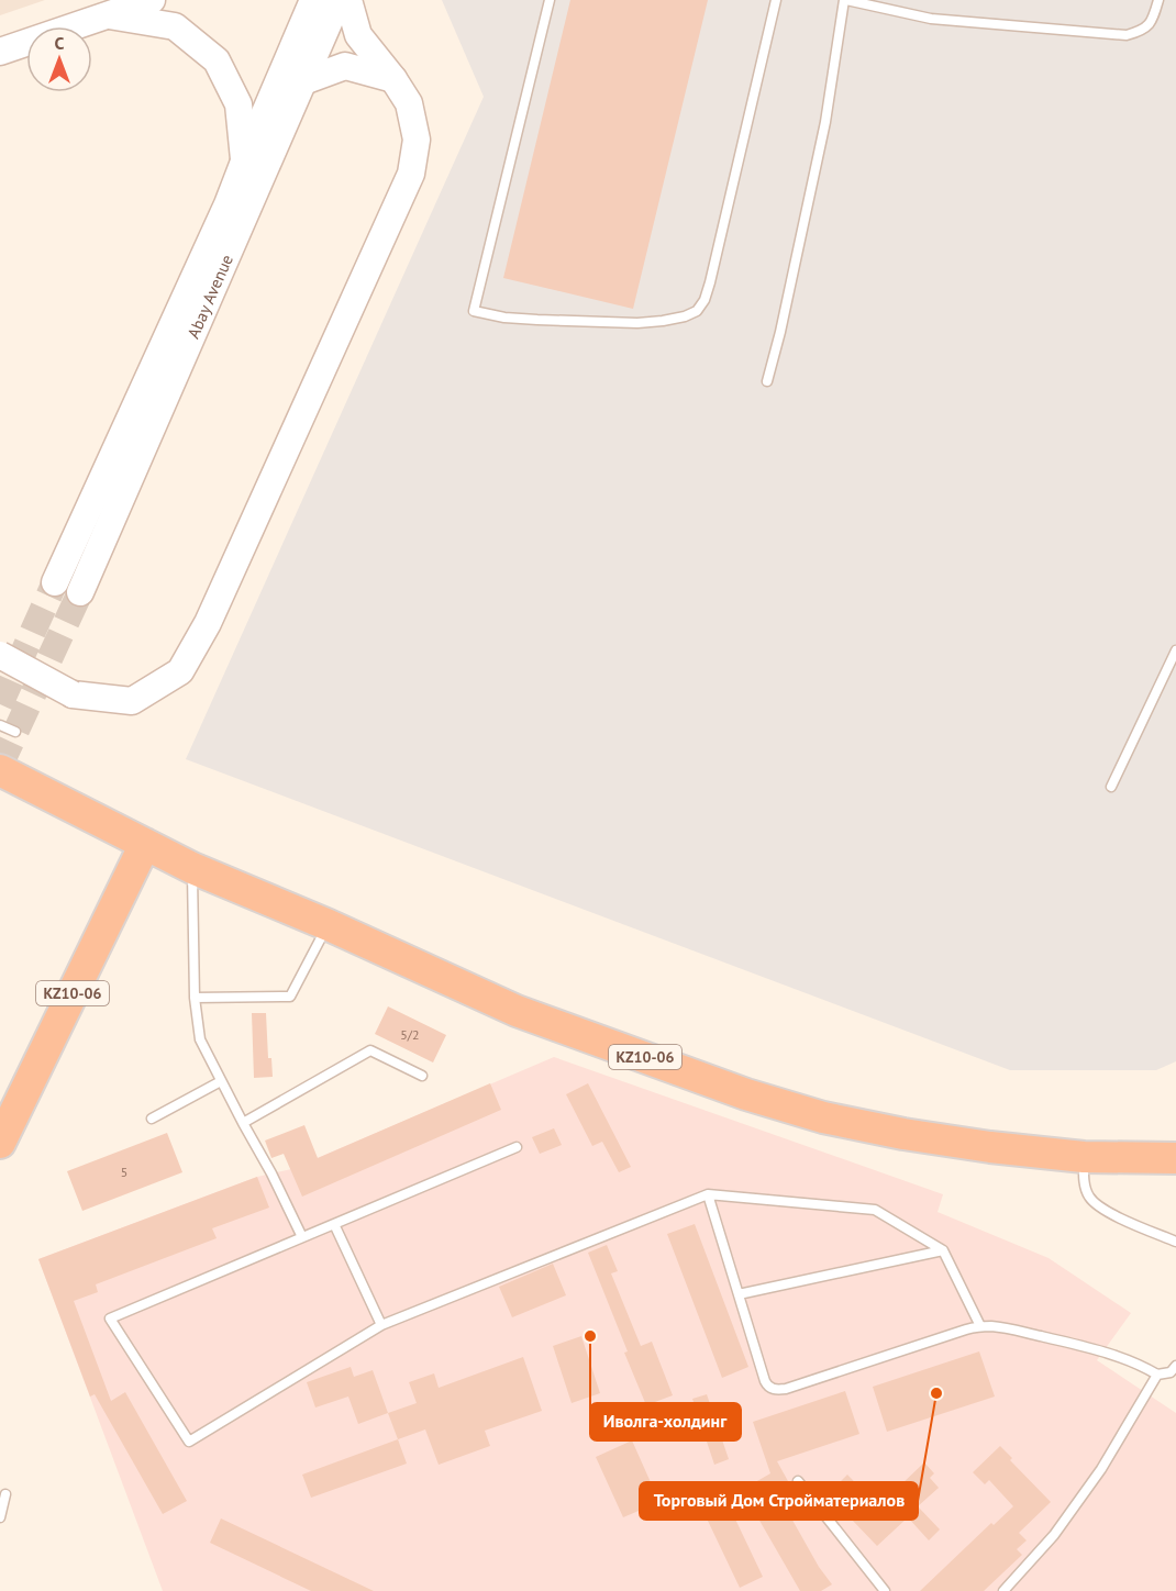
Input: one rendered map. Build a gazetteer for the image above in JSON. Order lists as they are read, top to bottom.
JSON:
{
  "streets": {
    "highway": ["KZ10-06"],
    "main road": ["Abay Avenue"]
  },
  "places": ["Иволга-холдинг", "Торговый Дом Стройматериалов"],
  "house_numbers": ["5/2", "5"],
  "north": "top"
}
